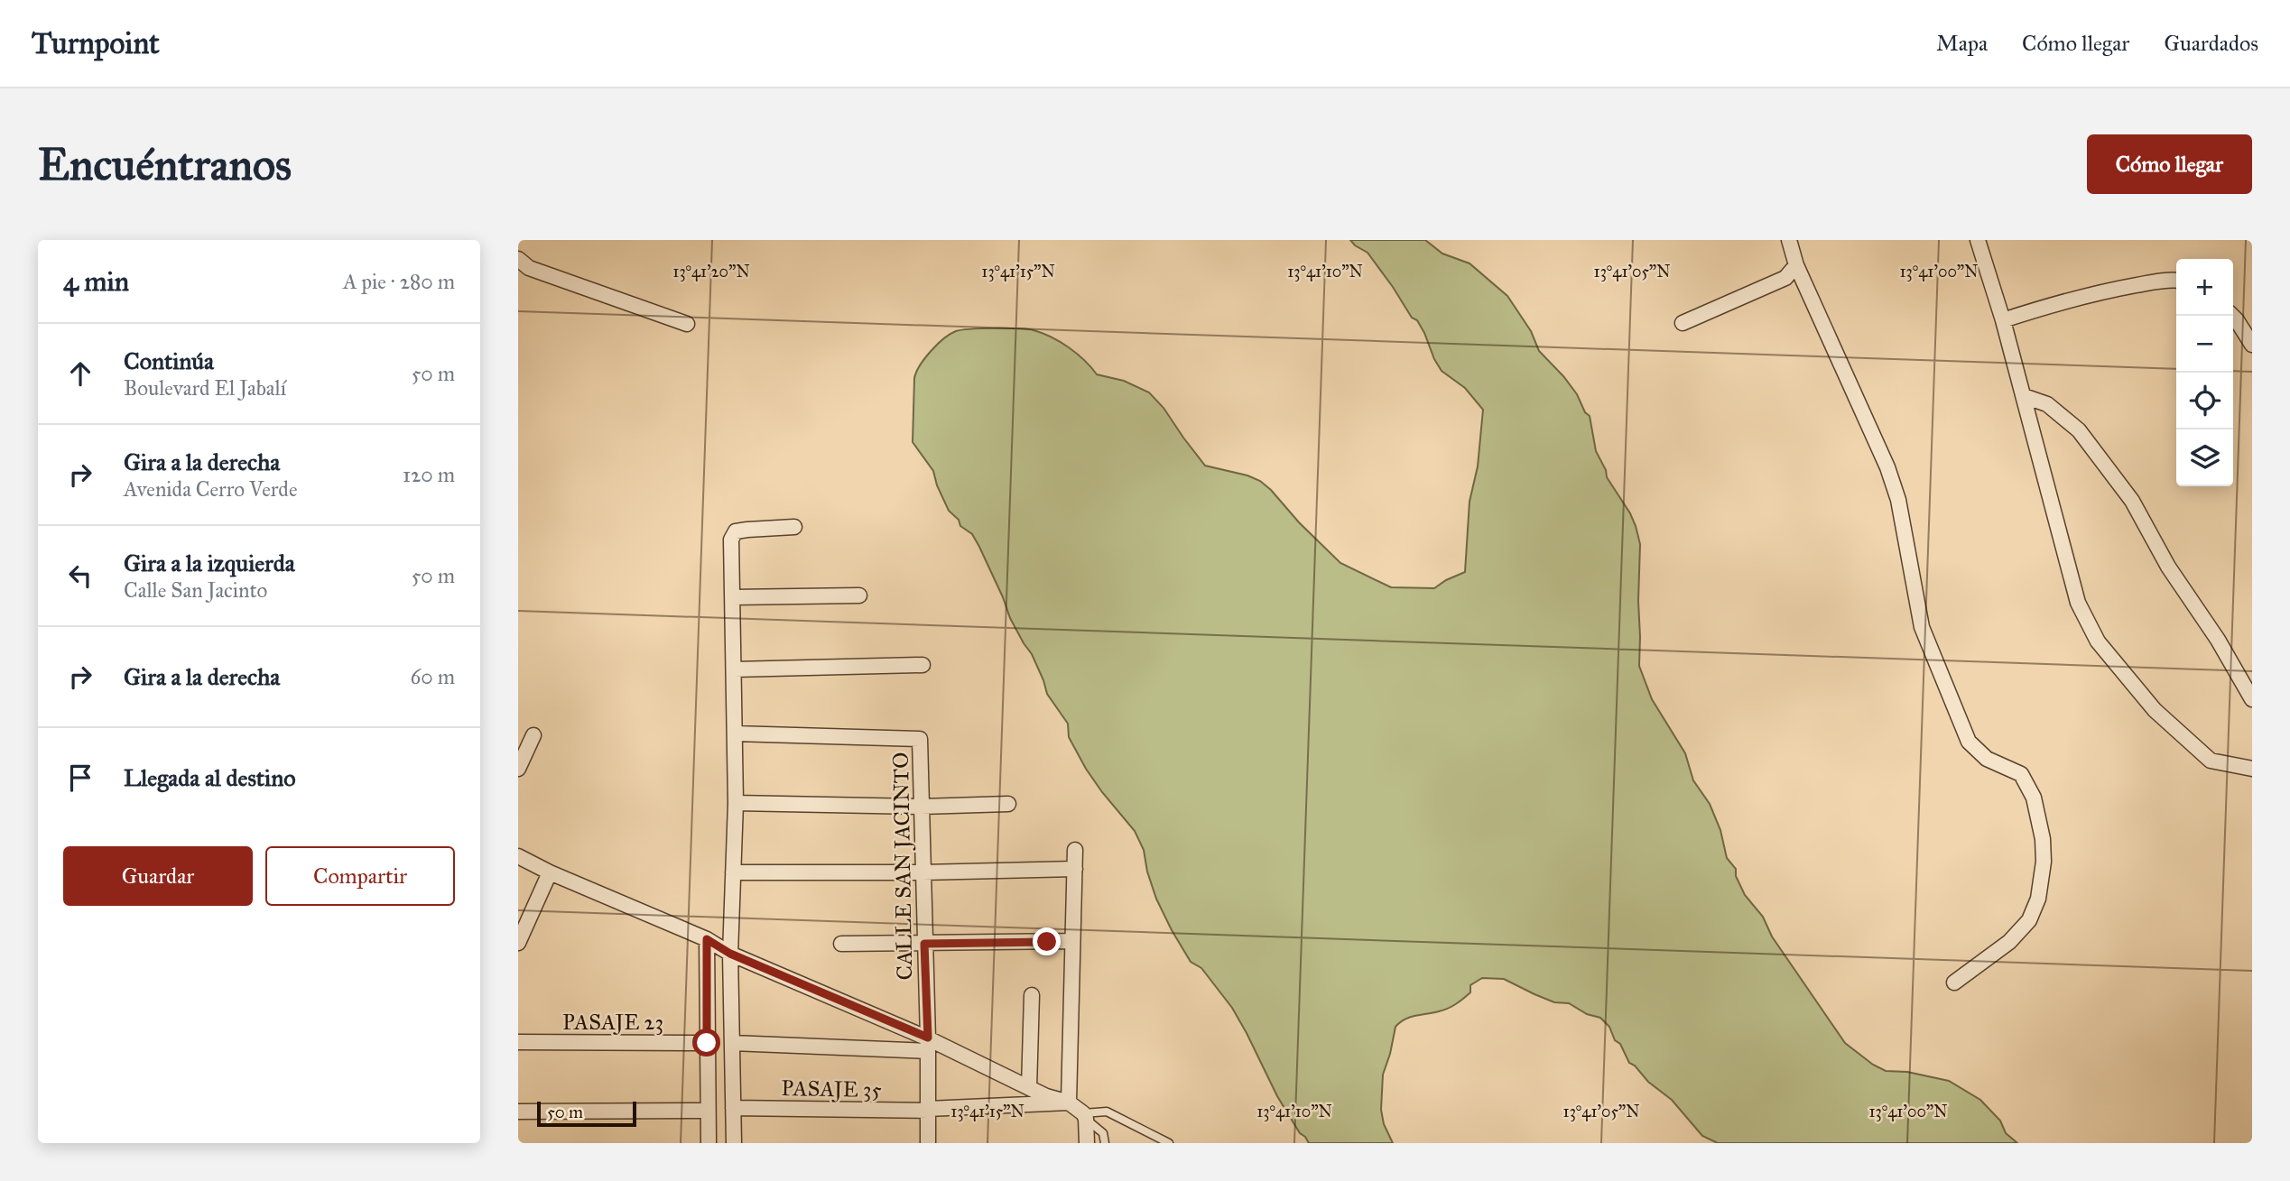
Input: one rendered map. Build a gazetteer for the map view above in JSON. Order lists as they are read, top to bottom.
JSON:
{
  "streets": {
    "street": ["CALLE SAN JACINTO", "PASAJE 23", "PASAJE 35"]
  },
  "crossings": [
    ["CALLE SAN JACINTO", "PASAJE 35"]
  ],
  "scale_bar": "50 m",
  "page": {
    "header": "Turnpoint",
    "nav": ["Mapa", "Cómo llegar", "Guardados"],
    "buttons": [
      "Cómo llegar",
      ["Guardar", "Compartir"]
    ],
    "title": "Encuéntranos",
    "heading": ["4 min", "A pie · 280 m"],
    "map_buttons": ["+", "−"],
    "list": [
      ["Continúa", "Boulevard El Jabalí", "50 m"],
      ["Gira a la derecha", "Avenida Cerro Verde", "120 m"],
      ["Gira a la izquierda", "Calle San Jacinto", "50 m"],
      ["Gira a la derecha", "60 m"],
      "Llegada al destino"
    ],
    "scale": "50 m"
  },
  "coordinates": [
    "13°41'20\"N",
    "13°41'15\"N",
    "13°41'10\"N",
    "13°41'05\"N",
    "13°41'00\"N"
  ]
}
